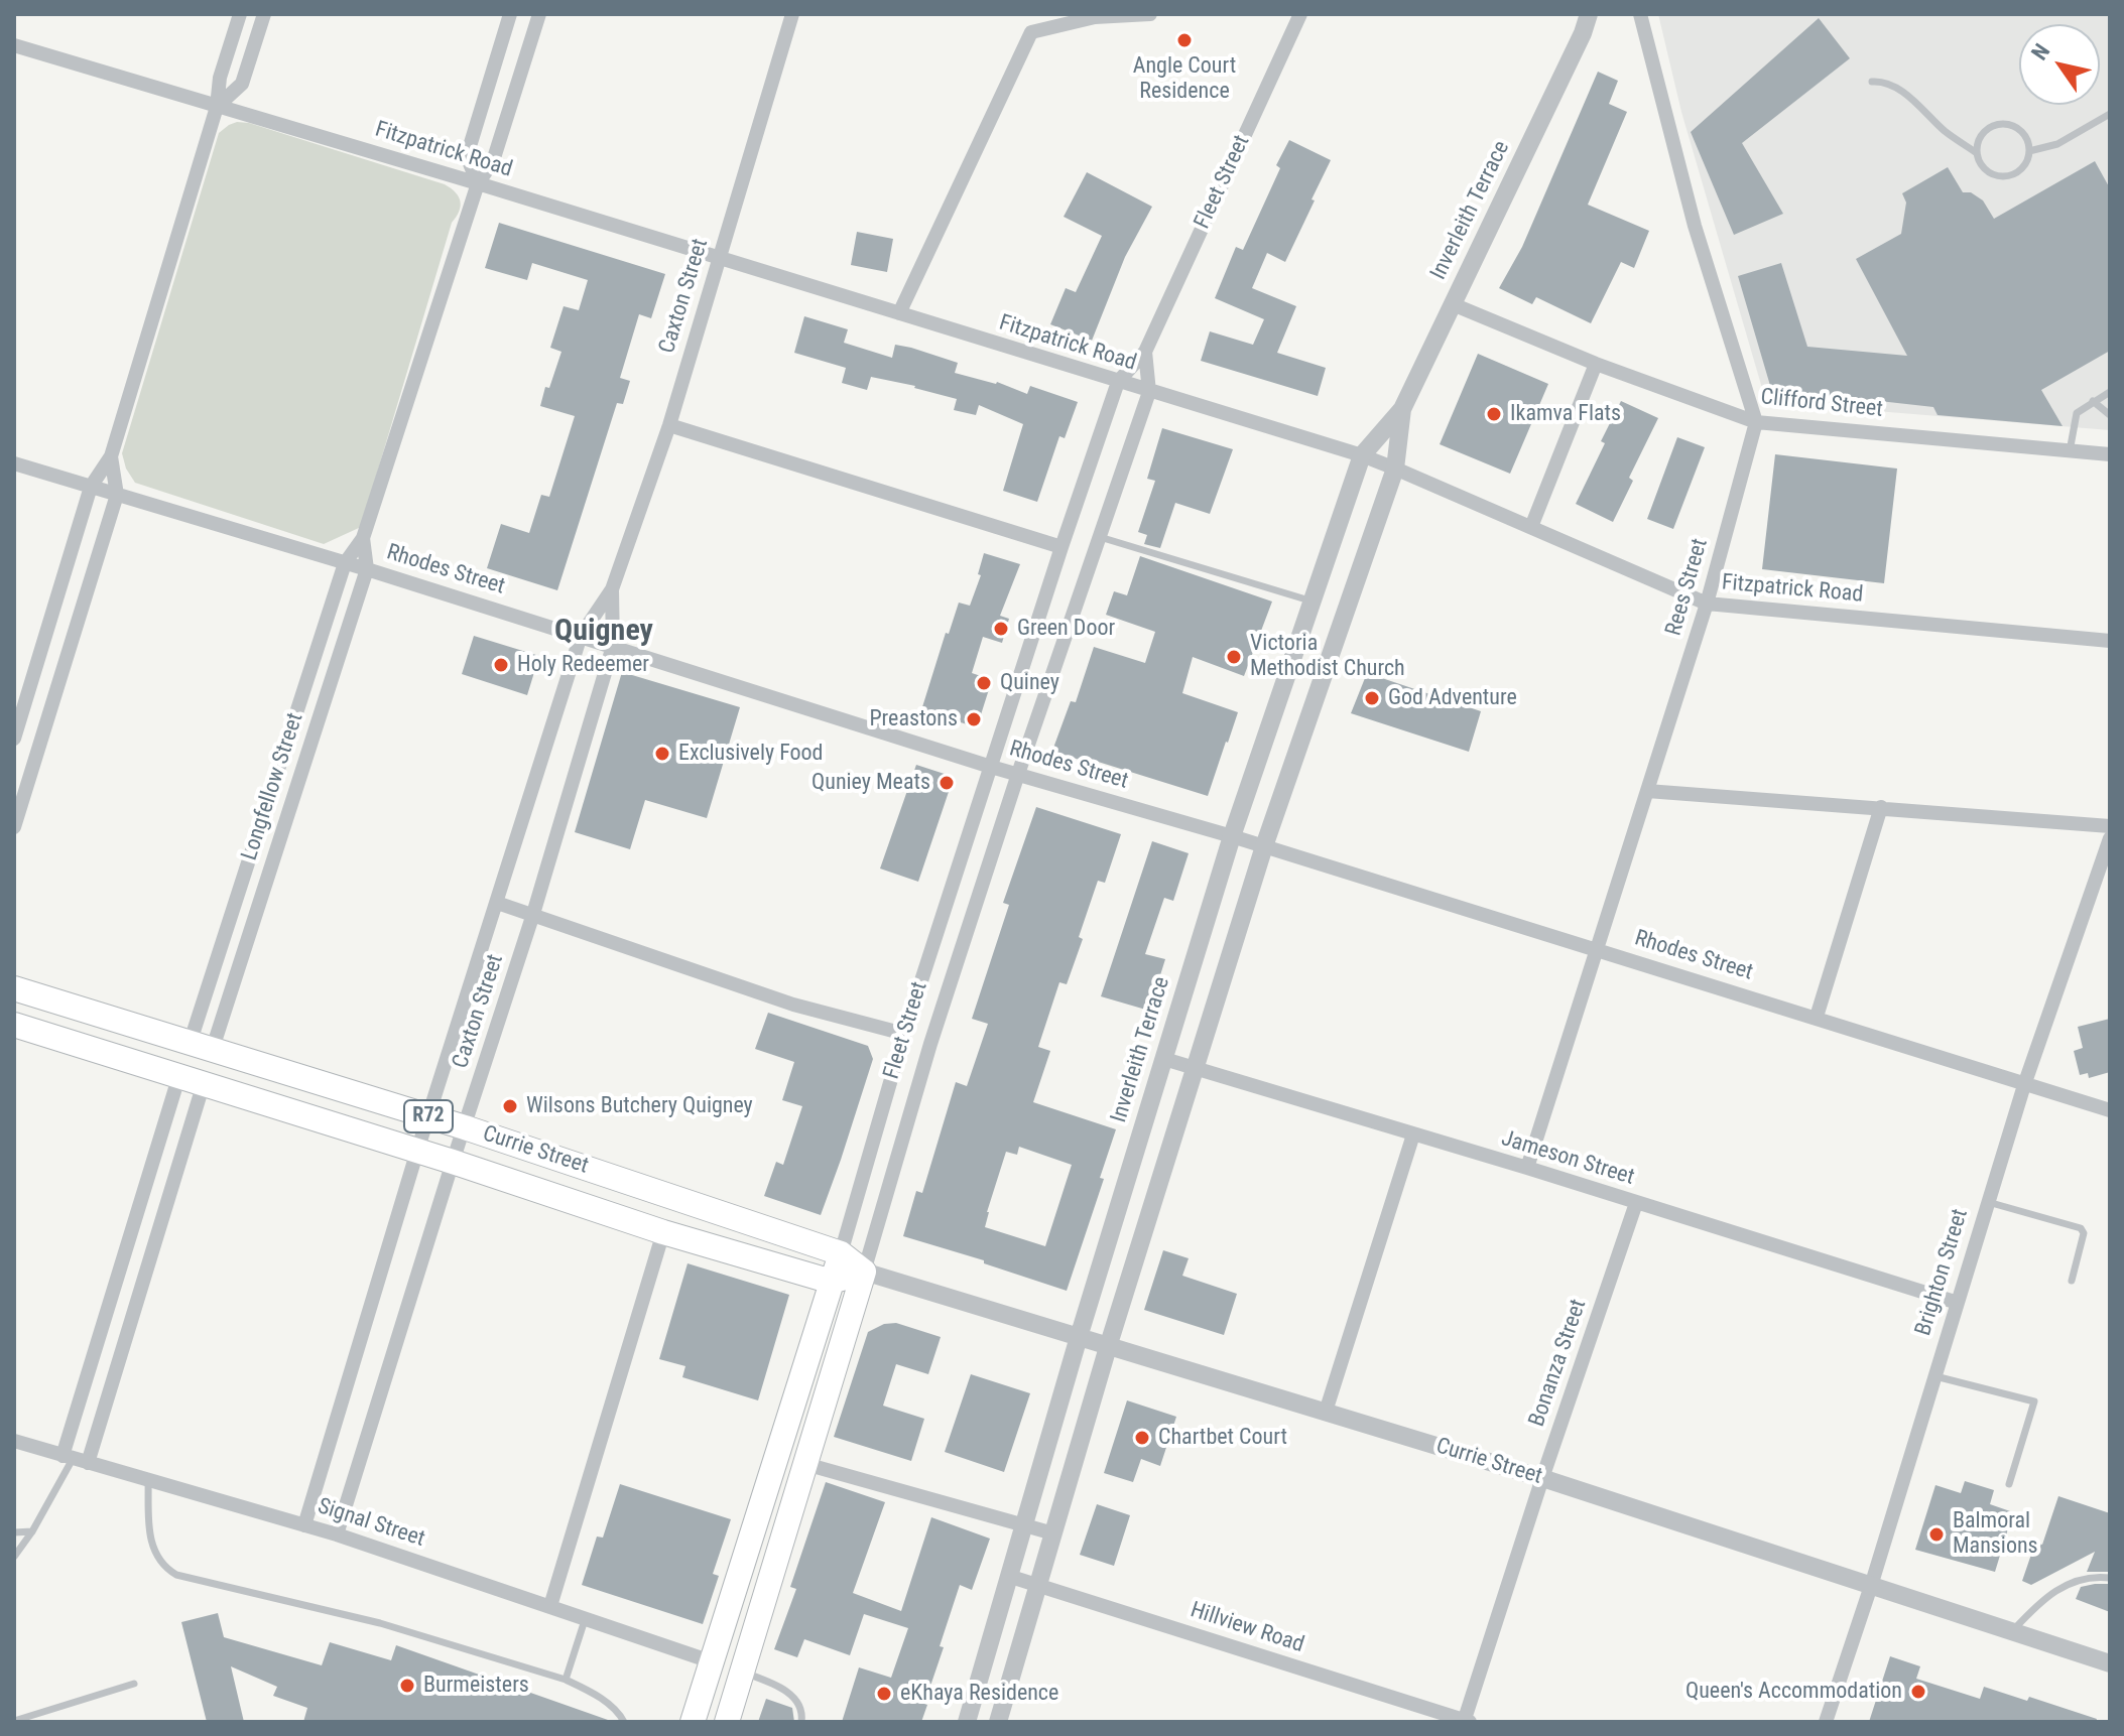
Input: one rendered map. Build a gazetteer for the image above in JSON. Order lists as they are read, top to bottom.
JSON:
{
  "streets": {
    "main road": ["Fleet Street", "R72", "Currie Street"],
    "street": [
      "Fitzpatrick Road",
      "Inverleith Terrace",
      "Caxton Street",
      "Clifford Street",
      "Rhodes Street",
      "Rees Street",
      "Longfellow Street",
      "Jameson Street",
      "Brighton Street",
      "Bonanza Street",
      "Signal Street",
      "Hillview Road"
    ]
  },
  "crossings": [
    ["Fitzpatrick Road", "Fleet Street"],
    ["Fitzpatrick Road", "Inverleith Terrace"],
    ["Fitzpatrick Road", "Caxton Street"],
    ["Fitzpatrick Road", "Rees Street"],
    ["Fitzpatrick Road", "Longfellow Street"],
    ["Fleet Street", "Rhodes Street"],
    ["Fleet Street", "Currie Street"],
    ["Fleet Street", "Signal Street"],
    ["Inverleith Terrace", "Clifford Street"],
    ["Inverleith Terrace", "Rhodes Street"],
    ["Inverleith Terrace", "Currie Street"],
    ["Inverleith Terrace", "Jameson Street"],
    ["Inverleith Terrace", "Hillview Road"],
    ["Caxton Street", "Rhodes Street"],
    ["Caxton Street", "Currie Street"],
    ["Caxton Street", "Signal Street"],
    ["Clifford Street", "Rees Street"],
    ["Rhodes Street", "Rees Street"],
    ["Rhodes Street", "Longfellow Street"],
    ["Rhodes Street", "Brighton Street"],
    ["Rees Street", "Jameson Street"],
    ["Longfellow Street", "Currie Street"],
    ["Currie Street", "Brighton Street"],
    ["Currie Street", "Bonanza Street"],
    ["Jameson Street", "Brighton Street"],
    ["Jameson Street", "Bonanza Street"],
    ["Bonanza Street", "Hillview Road"]
  ],
  "districts": ["Quigney"],
  "places": [
    "Angle Court Residence",
    "Ikamva Flats",
    "Green Door",
    "Victoria Methodist Church",
    "Holy Redeemer",
    "Quiney",
    "God Adventure",
    "Preastons",
    "Exclusively Food",
    "Quniey Meats",
    "Wilsons Butchery Quigney",
    "Chartbet Court",
    "Balmoral Mansions",
    "Burmeisters",
    "Queen's Accommodation",
    "eKhaya Residence"
  ],
  "north": "top left"
}
